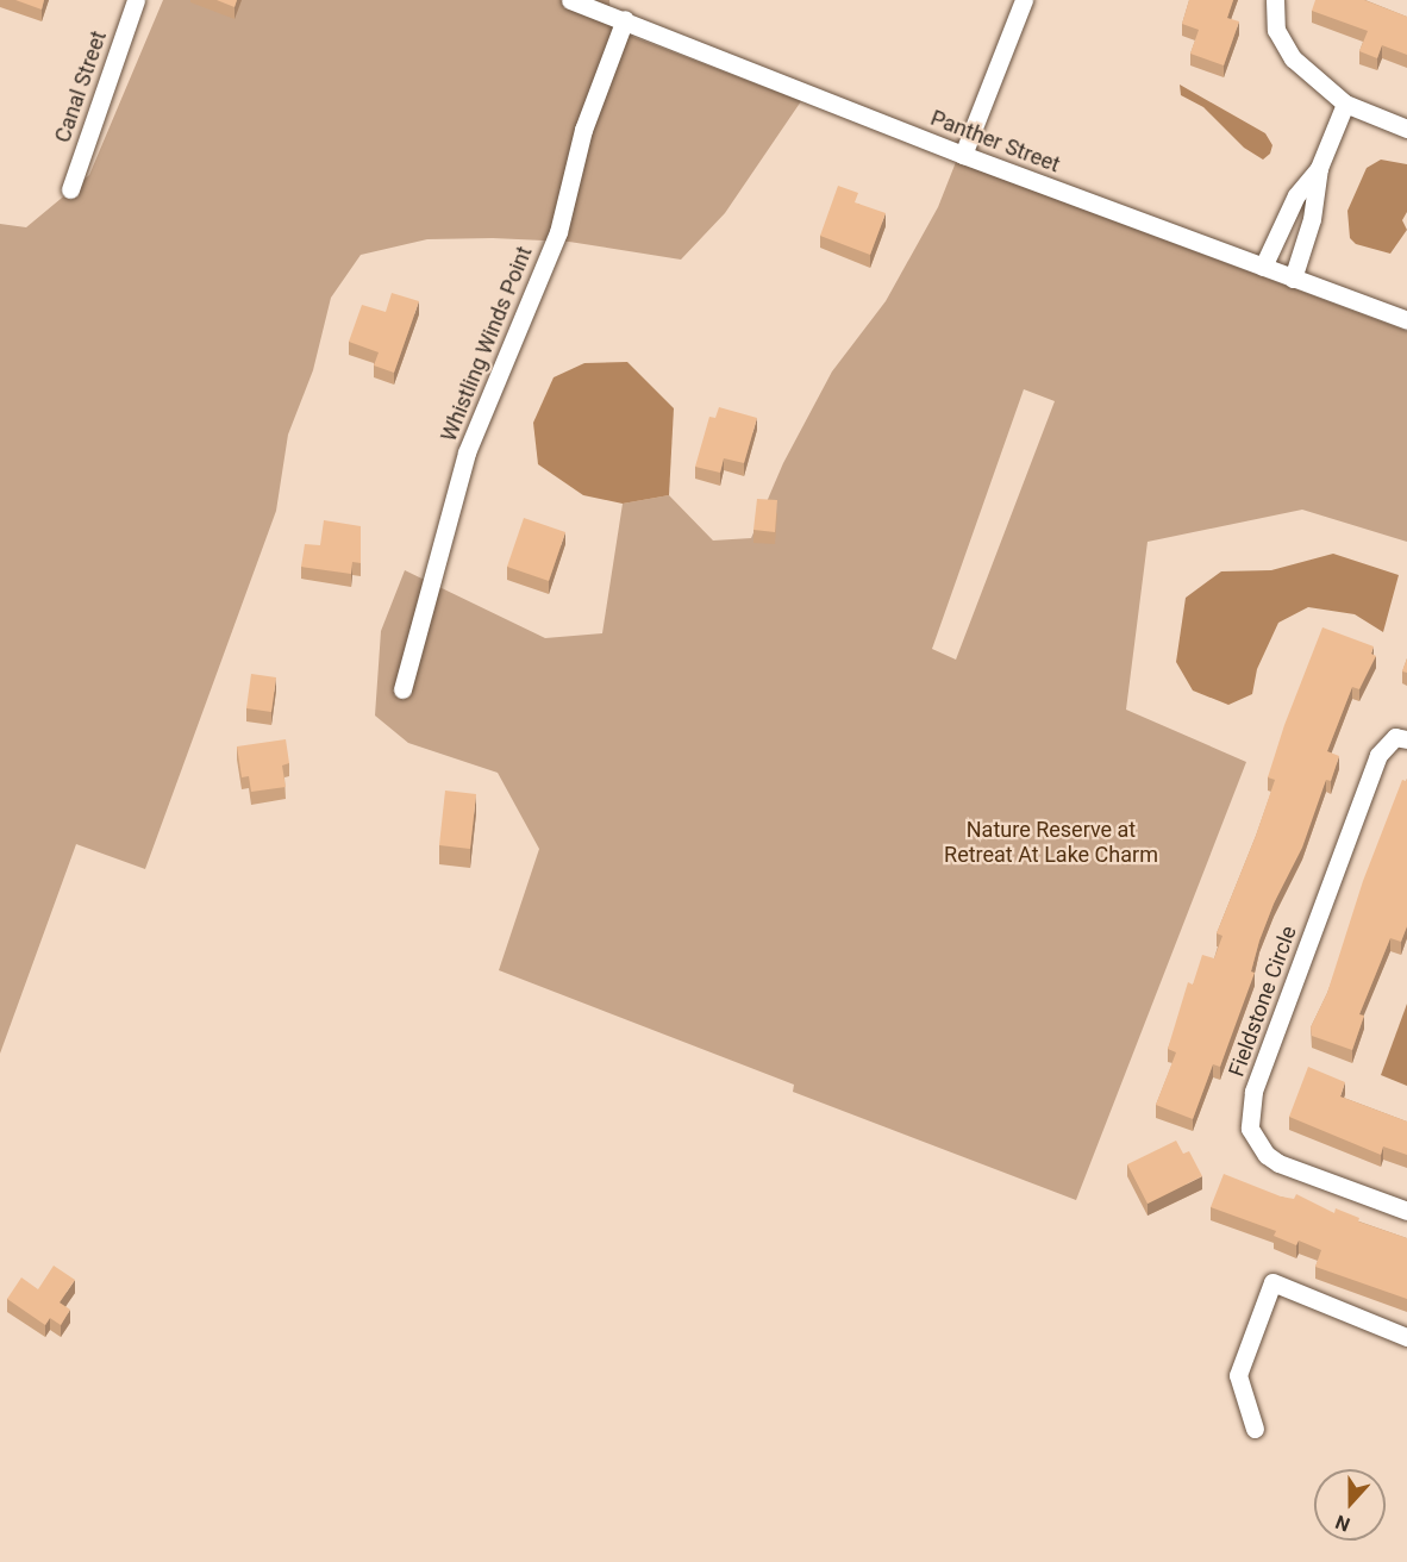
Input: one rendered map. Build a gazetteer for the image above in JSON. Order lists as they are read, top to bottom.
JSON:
{
  "streets": {
    "street": [
      "Canal Street",
      "Panther Street",
      "Whistling Winds Point",
      "Fieldstone Circle"
    ]
  },
  "crossings": [
    ["Panther Street", "Whistling Winds Point"]
  ],
  "parks": ["Nature Reserve at Retreat At Lake Charm"],
  "north": "bottom"
}
